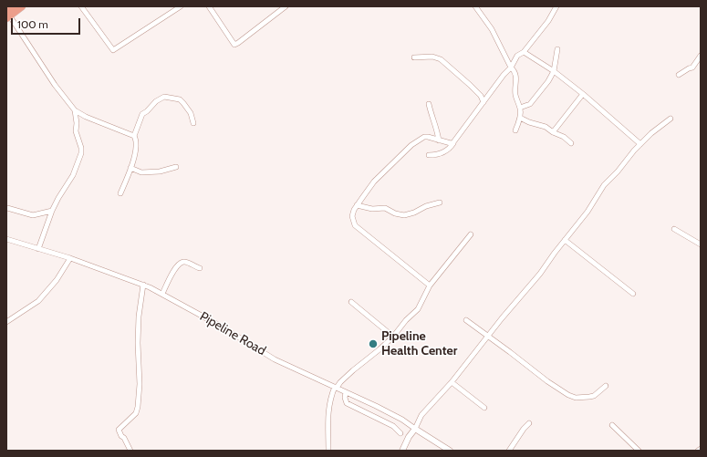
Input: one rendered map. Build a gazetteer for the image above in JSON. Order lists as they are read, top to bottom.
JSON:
{
  "streets": {
    "street": ["Pipeline Road"]
  },
  "places": ["Pipeline Health Center"],
  "scale_bar": "100 m"
}
